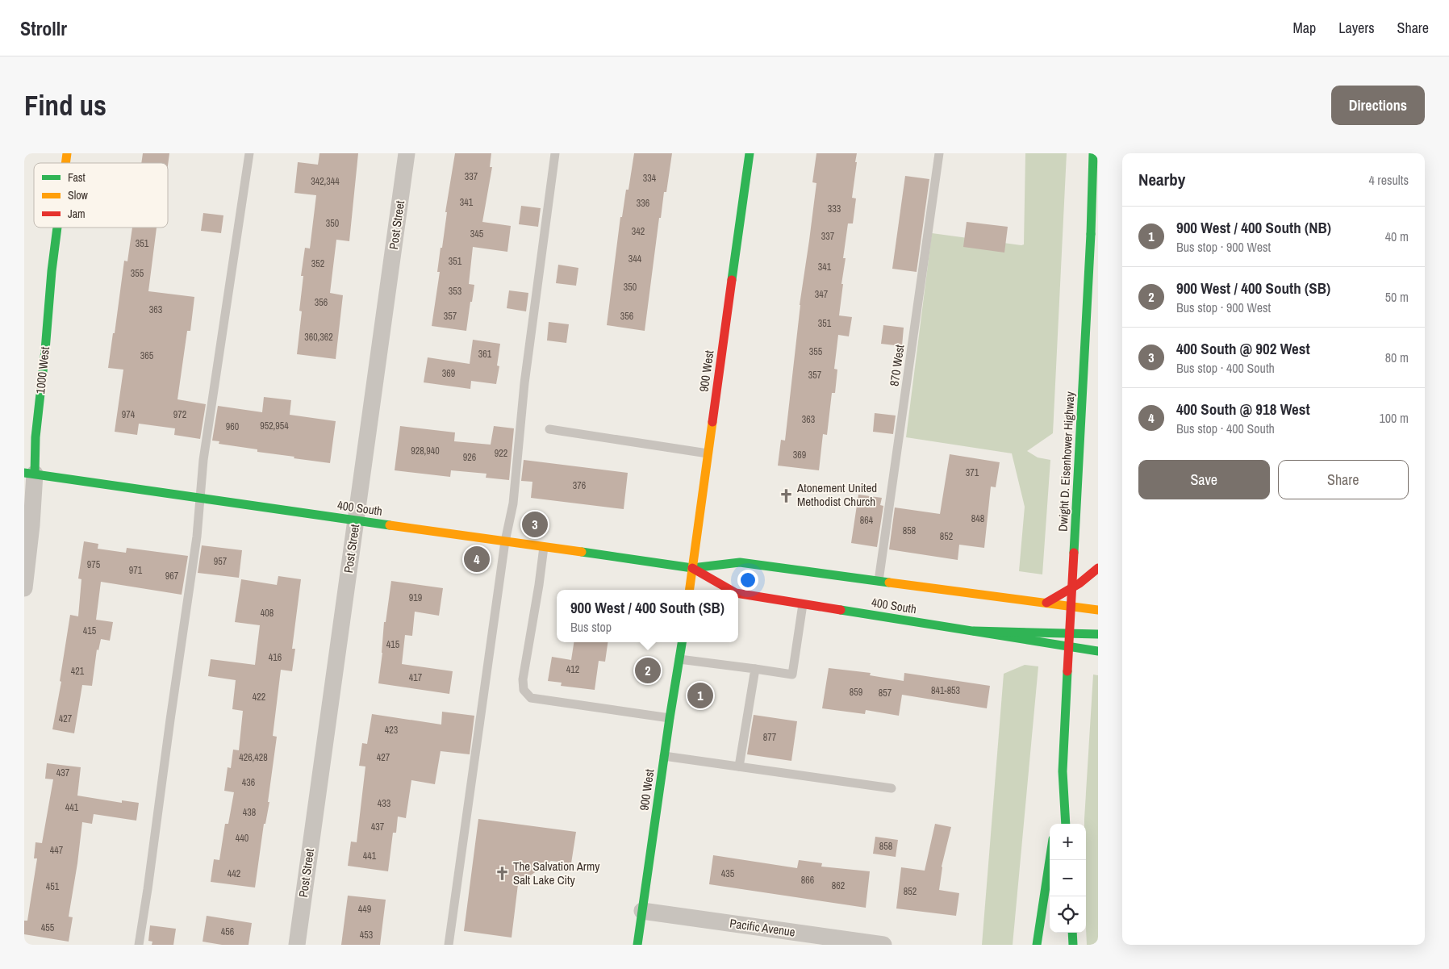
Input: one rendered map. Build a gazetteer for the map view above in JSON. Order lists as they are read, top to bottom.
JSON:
{
  "streets": {
    "main road": [
      "1000 West",
      "900 West",
      "Dwight D. Eisenhower Highway",
      "400 South"
    ],
    "street": ["Post Street", "Pacific Avenue"],
    "lane": ["870 West"]
  },
  "crossings": [
    ["Post Street", "400 South"],
    ["870 West", "400 South"],
    ["1000 West", "400 South"],
    ["900 West", "400 South"],
    ["900 West", "Pacific Avenue"]
  ],
  "places": {
    "church": ["Atonement United Methodist Church", "The Salvation Army Salt Lake City"]
  },
  "house_numbers": [
    "337",
    "334",
    "342,344",
    "341",
    "336",
    "333",
    "350",
    "342",
    "345",
    "337",
    "351",
    "344",
    "351",
    "352",
    "341",
    "355",
    "350",
    "353",
    "347",
    "356",
    "363",
    "357",
    "356",
    "351",
    "360,362",
    "355",
    "361",
    "365",
    "369",
    "357",
    "974",
    "972",
    "363",
    "952,954",
    "960",
    "928,940",
    "922",
    "369",
    "926",
    "371",
    "376",
    "848",
    "864",
    "858",
    "852",
    "957",
    "975",
    "971",
    "967",
    "919",
    "408",
    "415",
    "415",
    "416",
    "412",
    "421",
    "417",
    "841-853",
    "859",
    "857",
    "422",
    "427",
    "423",
    "877",
    "426,428",
    "427",
    "437",
    "436",
    "433",
    "441",
    "438",
    "437",
    "440",
    "858",
    "447",
    "441",
    "442",
    "435",
    "866",
    "862",
    "451",
    "852",
    "449",
    "455",
    "456",
    "453"
  ],
  "legend": ["Fast", "Slow", "Jam"],
  "page": {
    "header": "Strollr",
    "nav": ["Map", "Layers", "Share"],
    "buttons": [
      "Directions",
      ["Save", "Share"]
    ],
    "title": "Find us",
    "heading": ["Nearby", "4 results"],
    "list": [
      {
        "mark": "1",
        "name": "900 West / 400 South (NB)",
        "note": "Bus stop · 900 West",
        "value": "40 m"
      },
      {
        "mark": "2",
        "name": "900 West / 400 South (SB)",
        "note": "Bus stop · 900 West",
        "value": "50 m"
      },
      {
        "mark": "3",
        "name": "400 South @ 902 West",
        "note": "Bus stop · 400 South",
        "value": "80 m"
      },
      {
        "mark": "4",
        "name": "400 South @ 918 West",
        "note": "Bus stop · 400 South",
        "value": "100 m"
      }
    ],
    "pins": [
      "3",
      "4",
      "2",
      "1"
    ],
    "popup": ["900 West / 400 South (SB)", "Bus stop"],
    "map_buttons": ["+", "−"]
  }
}
